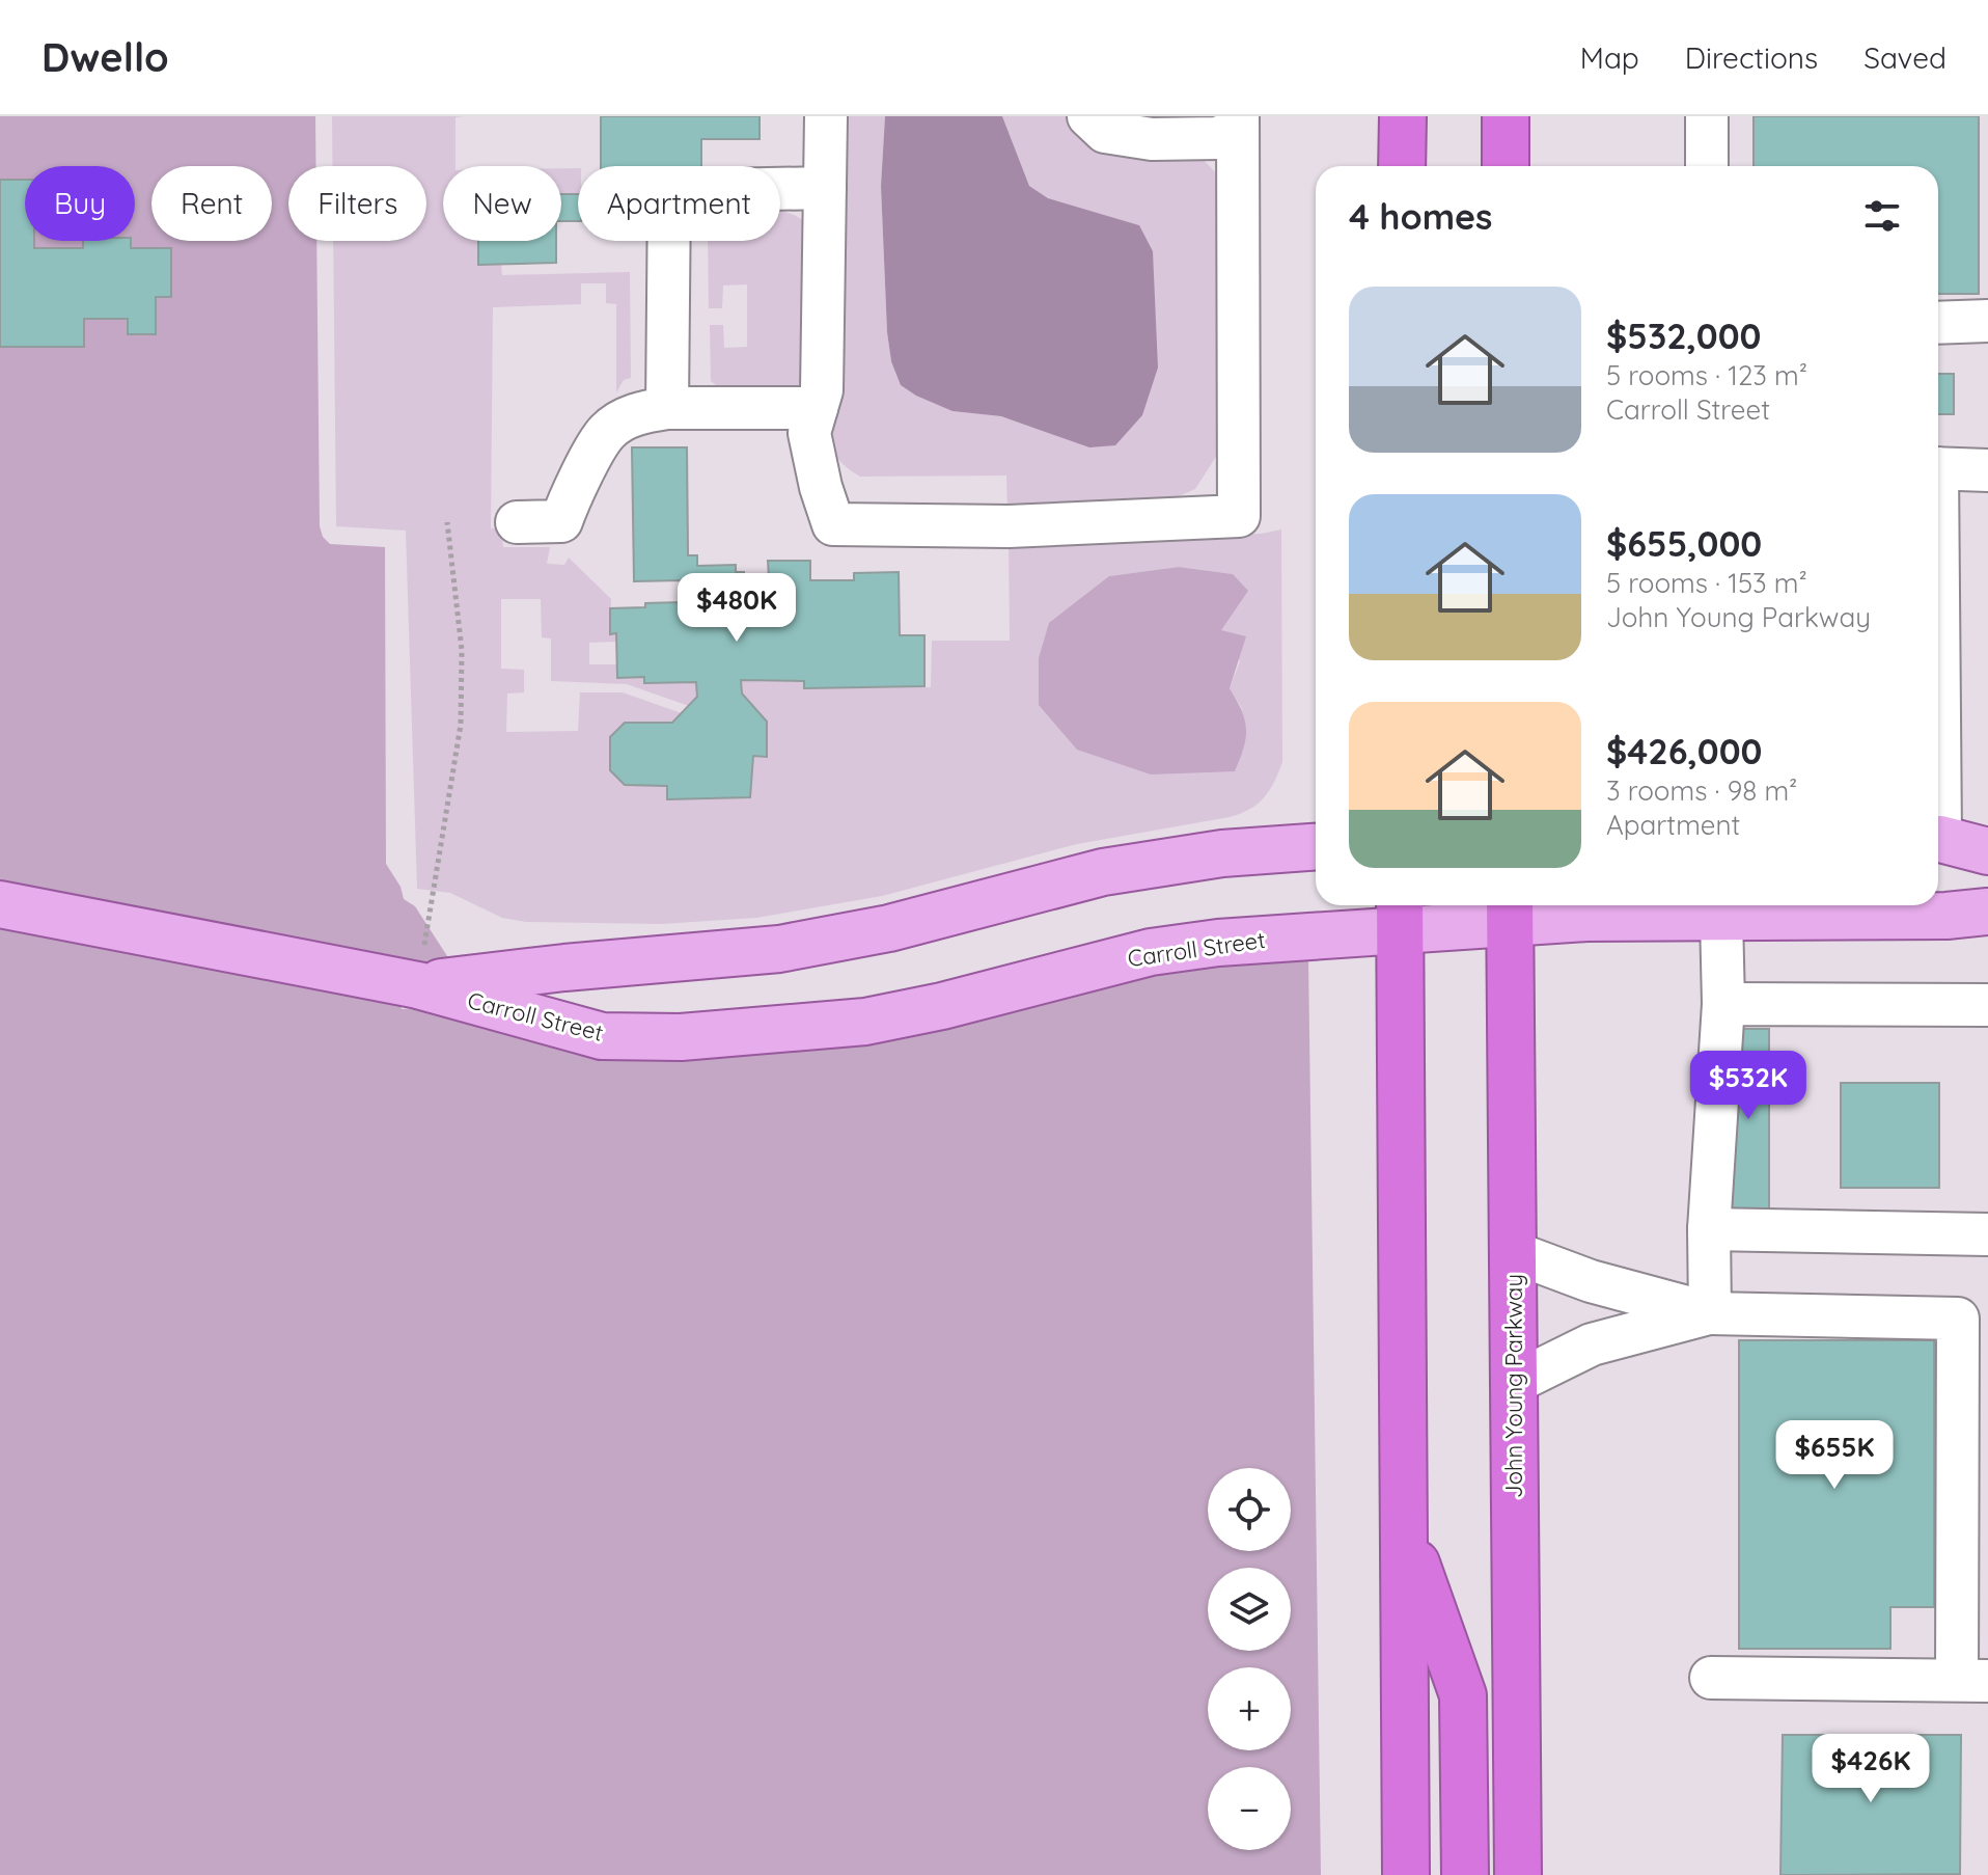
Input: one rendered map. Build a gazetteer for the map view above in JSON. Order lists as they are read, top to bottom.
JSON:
{
  "streets": {
    "highway": ["John Young Parkway"],
    "main road": ["Carroll Street"]
  },
  "crossings": [
    ["Carroll Street", "John Young Parkway"]
  ],
  "page": {
    "header": "Dwello",
    "nav": ["Map", "Directions", "Saved"],
    "chip": [
      "Buy",
      "Rent",
      "Filters",
      "New",
      "Apartment"
    ],
    "heading": "4 homes",
    "list": [
      {
        "name": "$532,000",
        "note": "5 rooms · 123 m² · Carroll Street"
      },
      {
        "name": "$655,000",
        "note": "5 rooms · 153 m² · John Young Parkway"
      },
      {
        "name": "$426,000",
        "note": "3 rooms · 98 m² · Apartment"
      }
    ],
    "price": [
      "$480K",
      "$532K",
      "$655K",
      "$426K"
    ],
    "map_buttons": ["+", "−"]
  }
}
